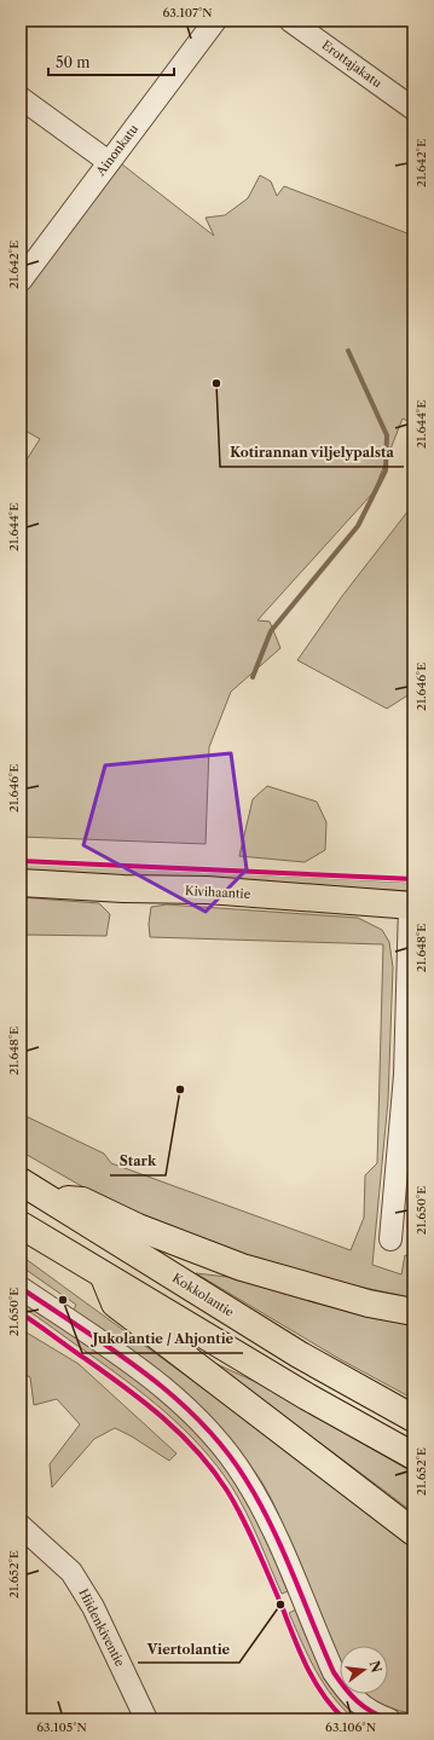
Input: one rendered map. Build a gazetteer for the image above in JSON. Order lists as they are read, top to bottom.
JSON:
{
  "streets": {
    "main road": ["Kivihaantie", "Kokkolantie"],
    "street": ["Erottajakatu", "Ainonkatu", "Hiidenkiventie"]
  },
  "places": [
    "Kotirannan viljelypalsta",
    "Stark",
    "Jukolantie / Ahjontie",
    "Viertolantie"
  ],
  "scale_bar": "50 m",
  "north": "right",
  "coordinates": [
    "63.107°N",
    "21.642°E",
    "21.644°E",
    "21.646°E",
    "21.648°E",
    "21.650°E",
    "21.652°E",
    "63.105°N",
    "63.106°N"
  ]
}
